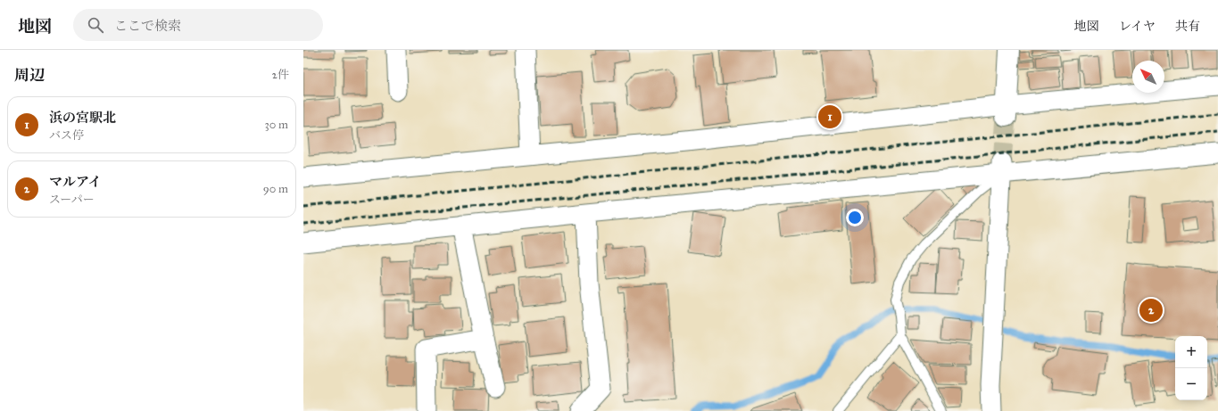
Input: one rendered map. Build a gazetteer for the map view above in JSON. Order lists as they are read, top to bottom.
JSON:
{
  "north": "top left",
  "page": {
    "header": "地図",
    "search": "ここで検索",
    "nav": ["地図", "レイヤ", "共有"],
    "heading": ["周辺", "2件"],
    "list": [
      {
        "mark": "1",
        "name": "浜の宮駅北",
        "note": "バス停",
        "value": "30 m"
      },
      {
        "mark": "2",
        "name": "マルアイ",
        "note": "スーパー",
        "value": "90 m"
      }
    ],
    "pins": ["1", "2"],
    "map_buttons": ["+", "−"]
  }
}
